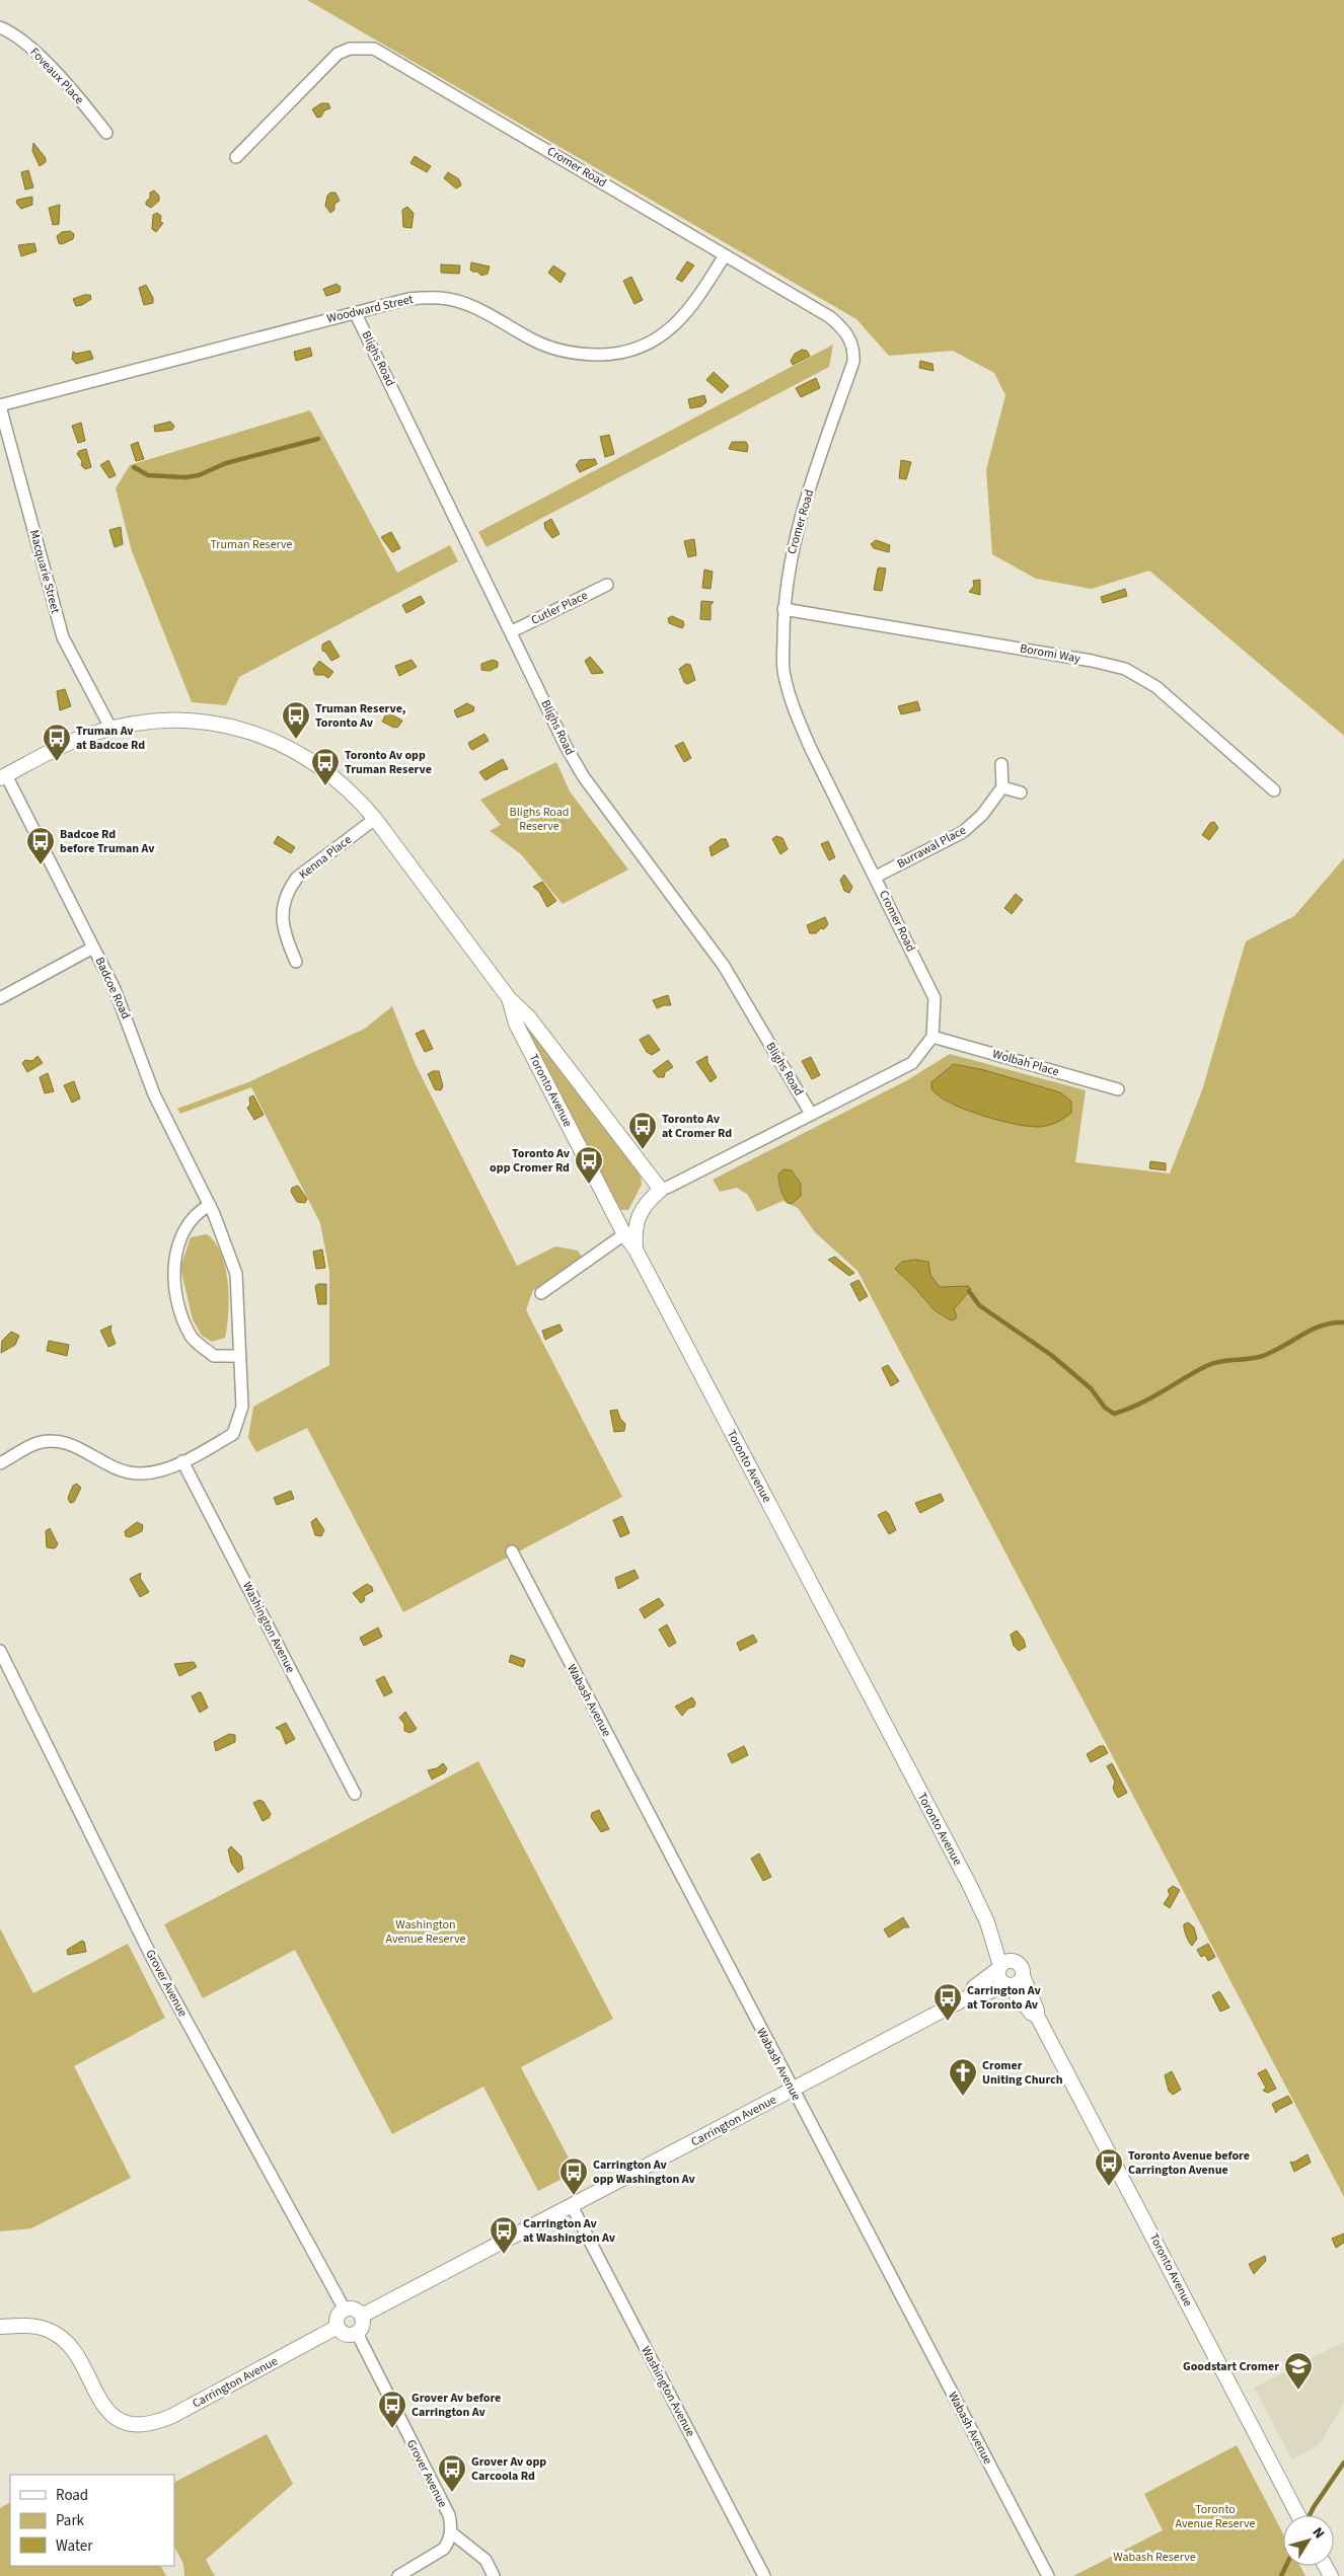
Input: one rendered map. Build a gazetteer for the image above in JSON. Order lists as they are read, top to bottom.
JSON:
{
  "streets": {
    "street": [
      "Foveaux Place",
      "Cromer Road",
      "Woodward Street",
      "Blighs Road",
      "Macquarie Street",
      "Cutler Place",
      "Boromi Way",
      "Burrawal Place",
      "Kenna Place",
      "Badcoe Road",
      "Wolbah Place",
      "Toronto Avenue",
      "Washington Avenue",
      "Wabash Avenue",
      "Grover Avenue",
      "Carrington Avenue"
    ]
  },
  "crossings": [
    ["Cromer Road", "Woodward Street"],
    ["Cromer Road", "Boromi Way"],
    ["Cromer Road", "Burrawal Place"],
    ["Cromer Road", "Wolbah Place"],
    ["Woodward Street", "Blighs Road"],
    ["Woodward Street", "Macquarie Street"],
    ["Blighs Road", "Cutler Place"],
    ["Macquarie Street", "Toronto Avenue"],
    ["Kenna Place", "Toronto Avenue"],
    ["Badcoe Road", "Toronto Avenue"],
    ["Badcoe Road", "Washington Avenue"],
    ["Toronto Avenue", "Carrington Avenue"],
    ["Washington Avenue", "Carrington Avenue"],
    ["Wabash Avenue", "Carrington Avenue"],
    ["Grover Avenue", "Carrington Avenue"]
  ],
  "parks": [
    "Truman Reserve",
    "Blighs Road Reserve",
    "Washington Avenue Reserve",
    "Toronto Avenue Reserve",
    "Wabash Reserve"
  ],
  "places": {
    "bus stop": [
      "Truman Reserve, Toronto Av",
      "Truman Av at Badcoe Rd",
      "Toronto Av opp Truman Reserve",
      "Badcoe Rd before Truman Av",
      "Toronto Av at Cromer Rd",
      "Toronto Av opp Cromer Rd",
      "Carrington Av at Toronto Av",
      "Toronto Avenue before Carrington Avenue",
      "Carrington Av opp Washington Av",
      "Carrington Av at Washington Av",
      "Grover Av before Carrington Av",
      "Grover Av opp Carcoola Rd"
    ],
    "church": ["Cromer Uniting Church"],
    "school or university": ["Goodstart Cromer"]
  },
  "legend": ["Road", "Park", "Water"],
  "north": "top right"
}
